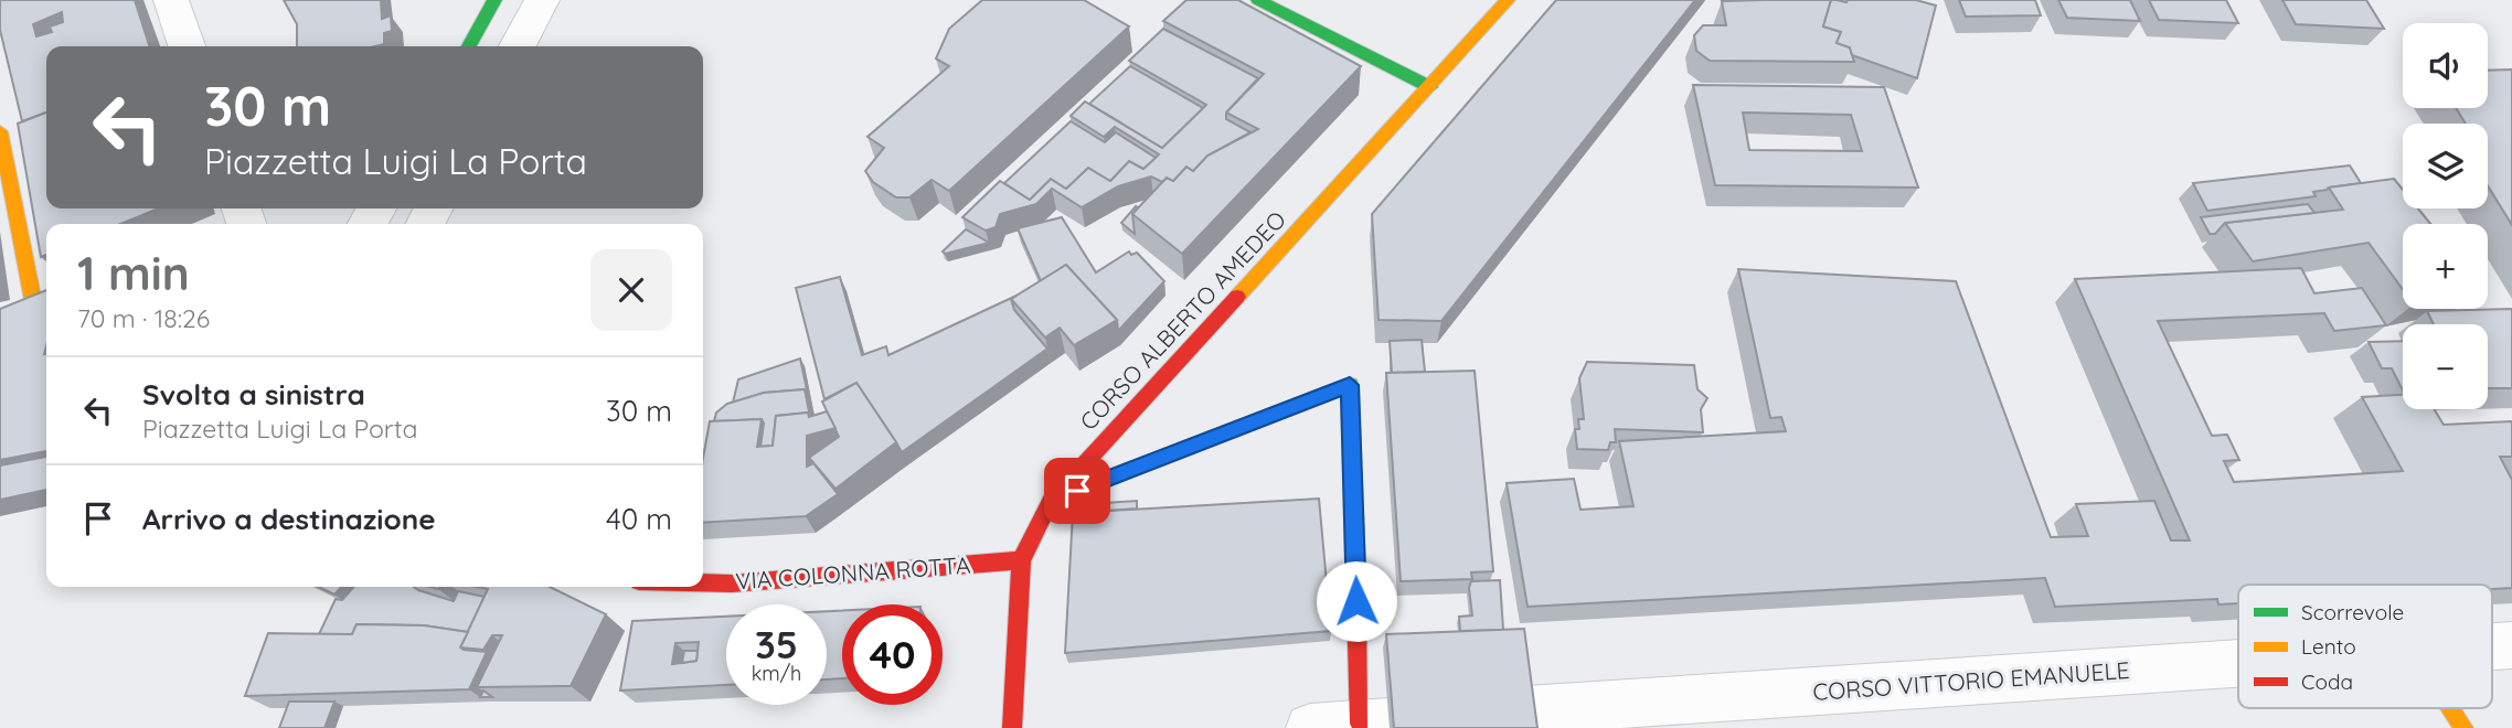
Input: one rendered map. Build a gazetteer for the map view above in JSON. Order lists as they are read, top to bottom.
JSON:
{
  "streets": {
    "street": ["CORSO ALBERTO AMEDEO", "VIA COLONNA ROTTA", "CORSO VITTORIO EMANUELE"]
  },
  "crossings": [
    ["CORSO ALBERTO AMEDEO", "VIA COLONNA ROTTA"]
  ],
  "legend": ["Scorrevole", "Lento", "Coda"],
  "page": {
    "map_buttons": ["+", "−"],
    "turn": ["30 m", "Piazzetta Luigi La Porta"],
    "heading": ["1 min", "70 m · 18:26"],
    "list": [
      {
        "name": "Svolta a sinistra",
        "note": "Piazzetta Luigi La Porta",
        "value": "30 m"
      },
      {
        "name": "Arrivo a destinazione",
        "value": "40 m"
      }
    ],
    "speed": "35 km/h",
    "limit": "40"
  }
}
